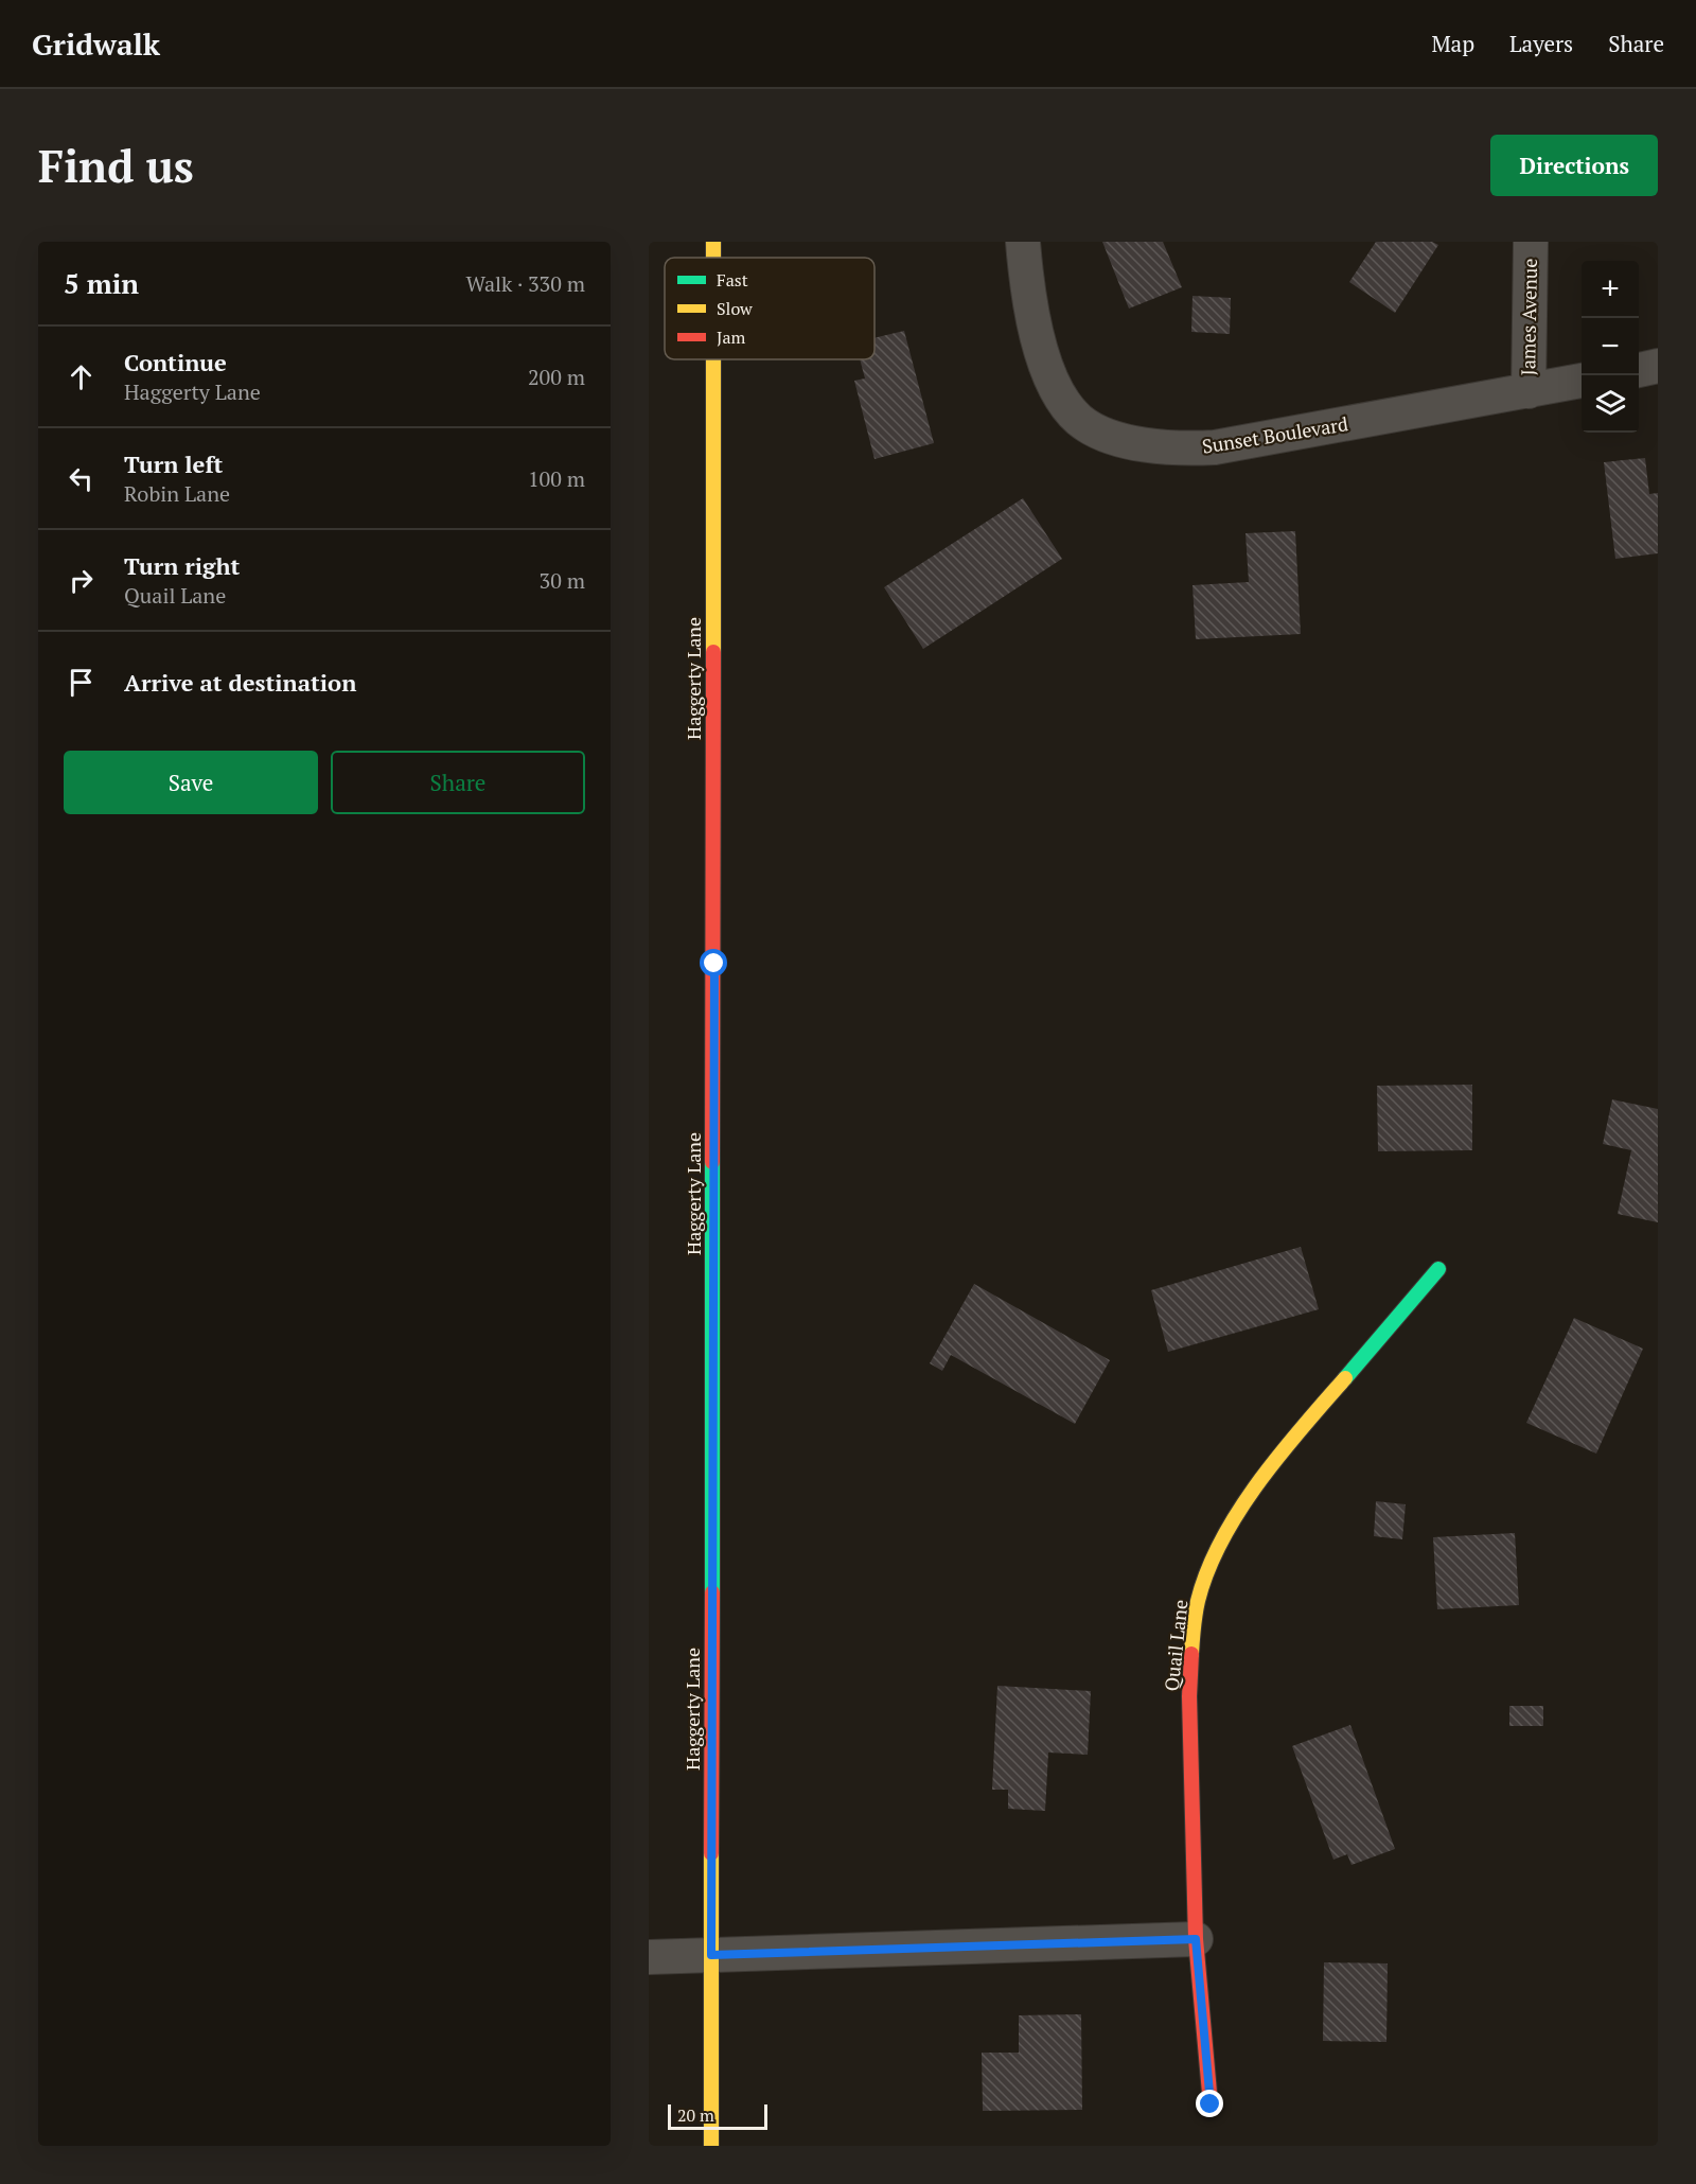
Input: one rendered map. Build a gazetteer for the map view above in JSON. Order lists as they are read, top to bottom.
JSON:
{
  "streets": {
    "street": [
      "James Avenue",
      "Sunset Boulevard",
      "Haggerty Lane",
      "Quail Lane"
    ]
  },
  "crossings": [
    ["James Avenue", "Sunset Boulevard"]
  ],
  "legend": ["Fast", "Slow", "Jam"],
  "scale_bar": "20 m",
  "page": {
    "header": "Gridwalk",
    "nav": ["Map", "Layers", "Share"],
    "buttons": [
      "Directions",
      ["Save", "Share"]
    ],
    "title": "Find us",
    "heading": ["5 min", "Walk · 330 m"],
    "map_buttons": ["+", "−"],
    "list": [
      ["Continue", "Haggerty Lane", "200 m"],
      ["Turn left", "Robin Lane", "100 m"],
      ["Turn right", "Quail Lane", "30 m"],
      "Arrive at destination"
    ],
    "scale": "20 m"
  }
}
